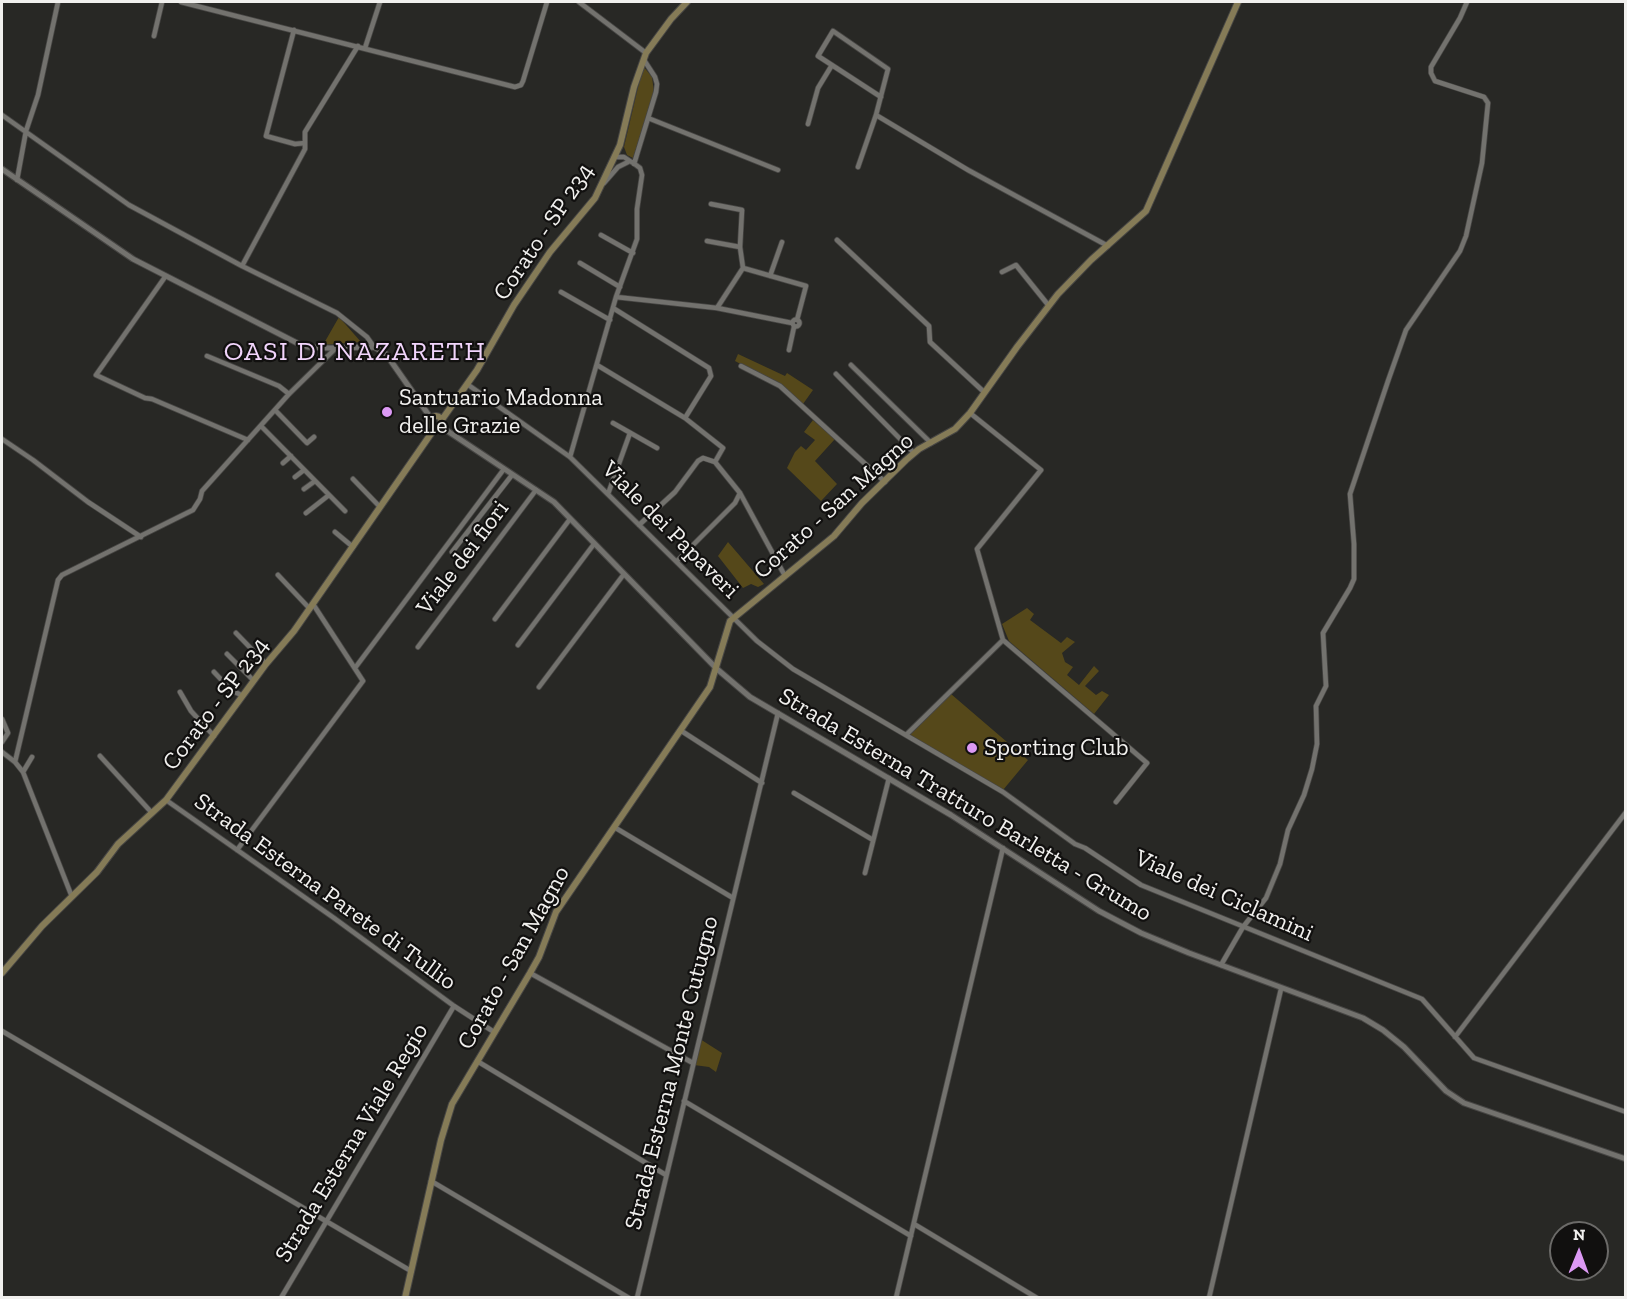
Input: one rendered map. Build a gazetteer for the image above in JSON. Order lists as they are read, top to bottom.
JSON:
{
  "streets": {
    "main road": ["Corato - SP 234", "Corato - San Magno"],
    "street": [
      "Viale dei Papaveri",
      "Viale dei fiori",
      "Strada Esterna Tratturo Barletta - Grumo",
      "Strada Esterna Parete di Tullio",
      "Viale dei Ciclamini",
      "Strada Esterna Monte Cutugno",
      "Strada Esterna Viale Regio"
    ]
  },
  "crossings": [
    ["Corato - SP 234", "Viale dei Papaveri"],
    ["Corato - SP 234", "Strada Esterna Tratturo Barletta - Grumo"],
    ["Corato - SP 234", "Strada Esterna Parete di Tullio"],
    ["Corato - San Magno", "Viale dei Papaveri"],
    ["Corato - San Magno", "Strada Esterna Tratturo Barletta - Grumo"],
    ["Corato - San Magno", "Strada Esterna Parete di Tullio"],
    ["Corato - San Magno", "Viale dei Ciclamini"],
    ["Viale dei Papaveri", "Viale dei Ciclamini"],
    ["Viale dei fiori", "Strada Esterna Tratturo Barletta - Grumo"],
    ["Strada Esterna Tratturo Barletta - Grumo", "Strada Esterna Monte Cutugno"],
    ["Strada Esterna Parete di Tullio", "Strada Esterna Viale Regio"]
  ],
  "districts": ["OASI DI NAZARETH"],
  "places": ["Santuario Madonna delle Grazie", "Sporting Club"],
  "north": "top"
}
